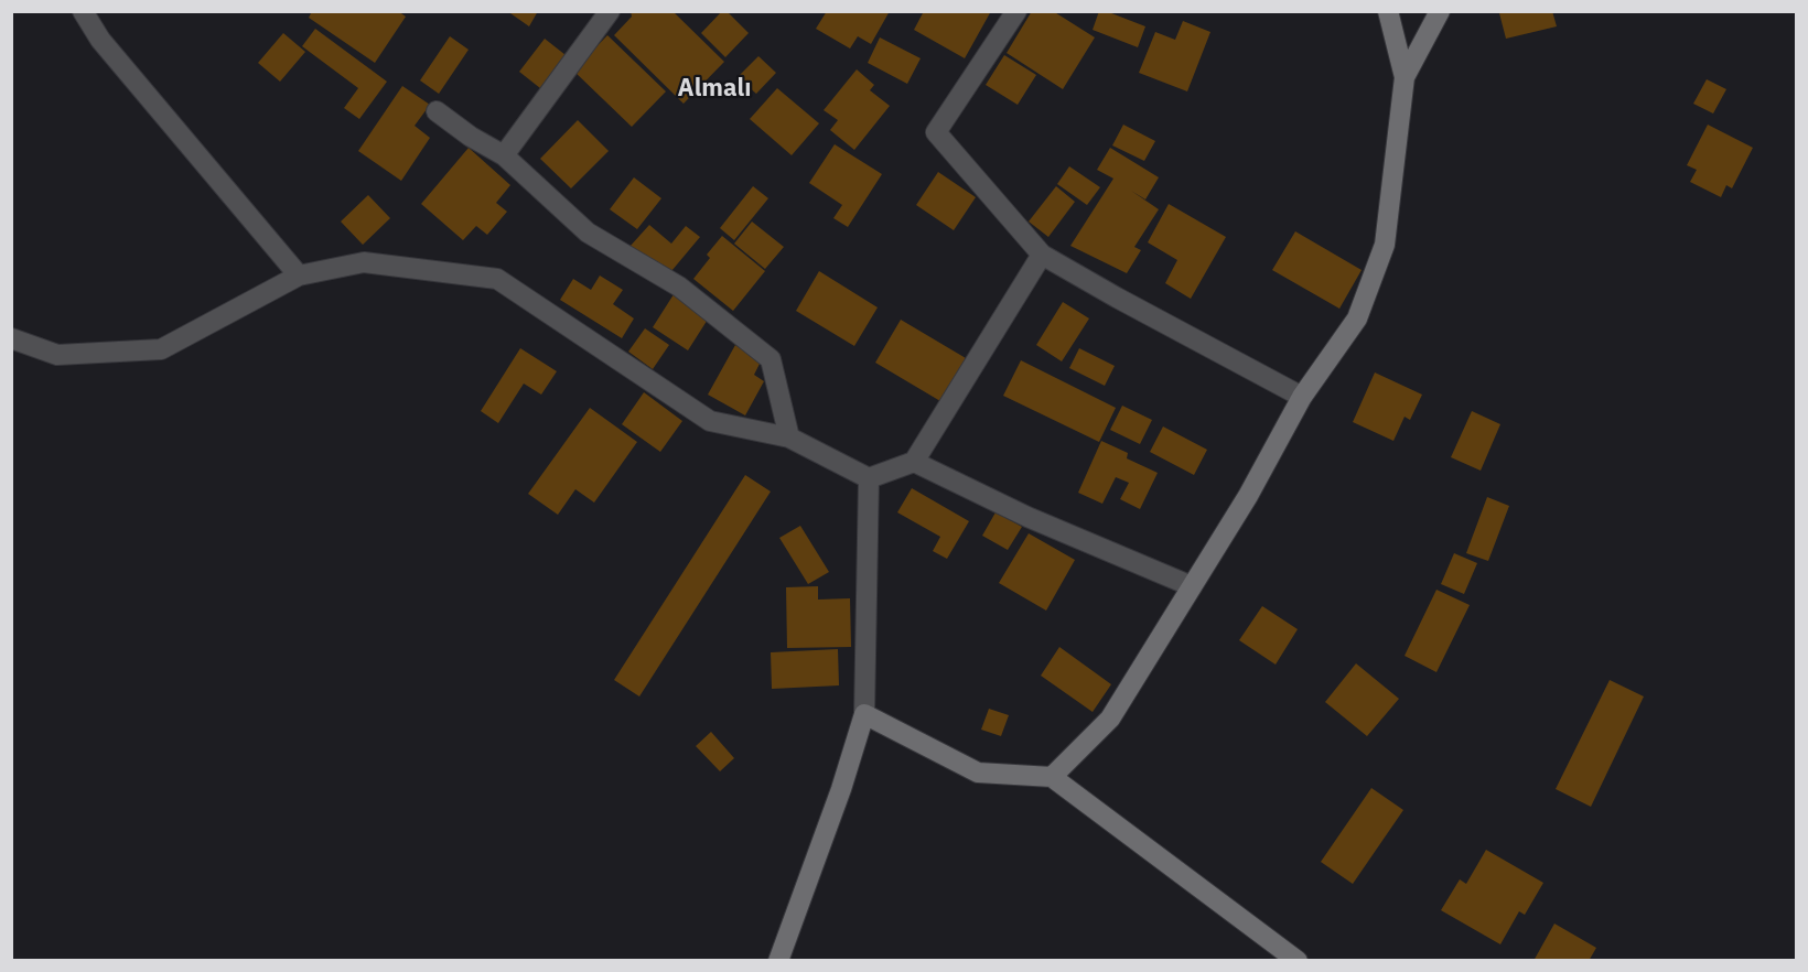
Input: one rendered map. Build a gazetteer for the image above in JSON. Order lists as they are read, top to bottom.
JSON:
{
  "districts": ["Almalı"]
}
